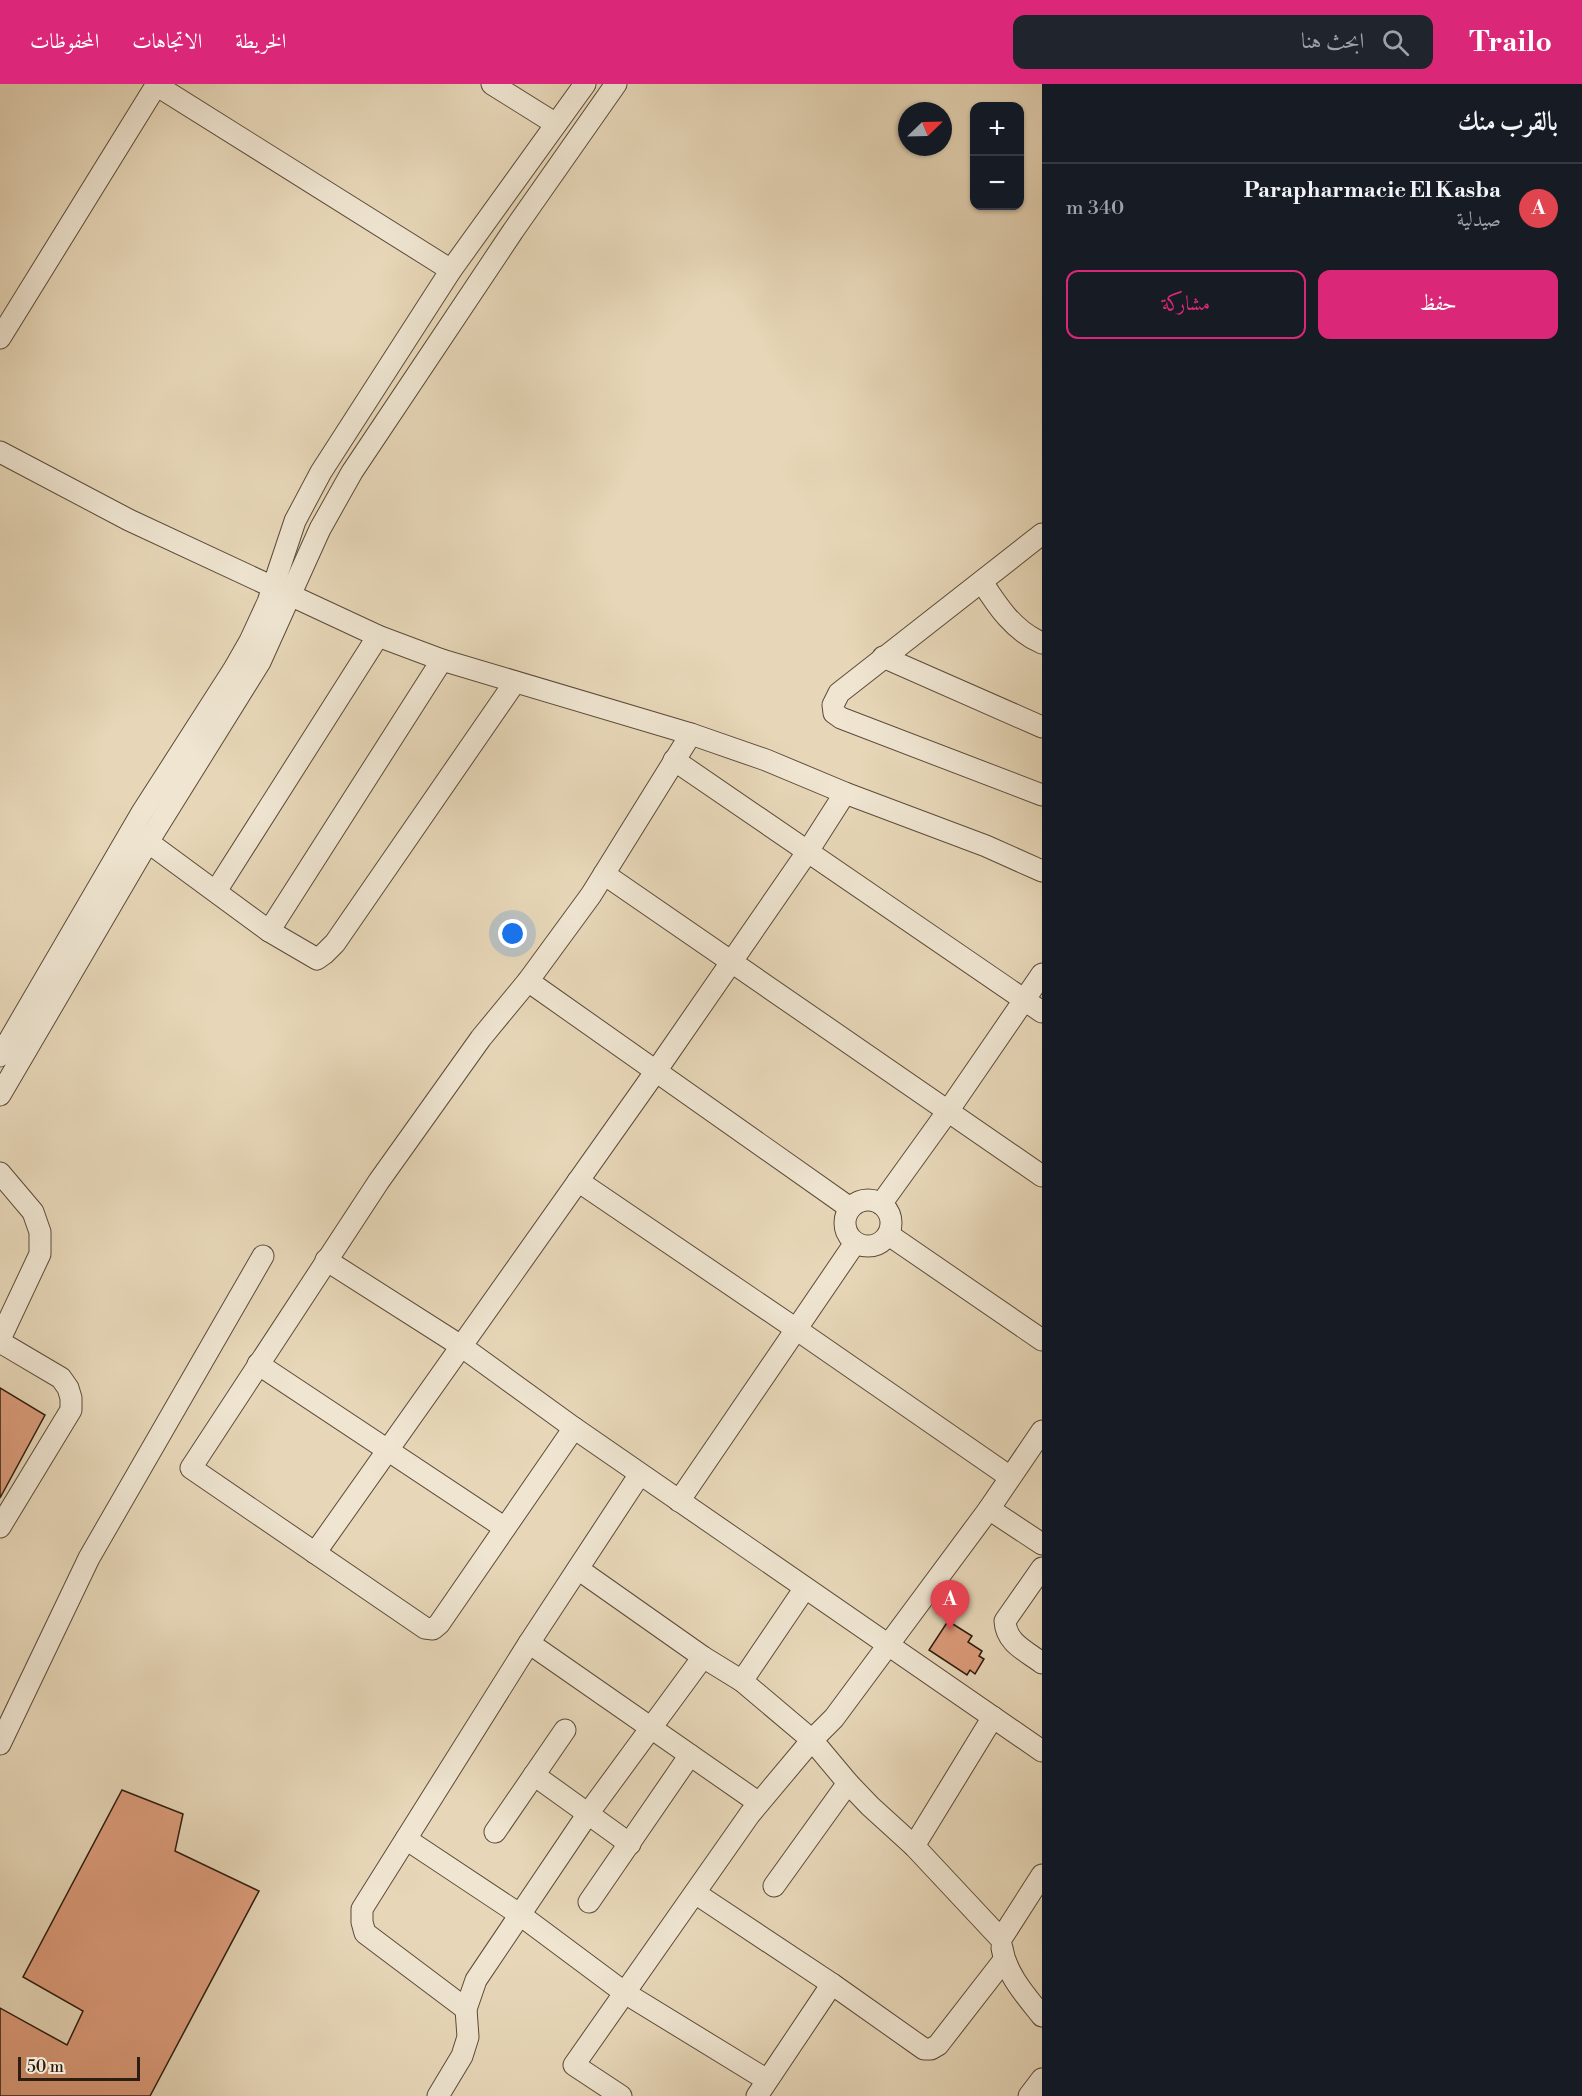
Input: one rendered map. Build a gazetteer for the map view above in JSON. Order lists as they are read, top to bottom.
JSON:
{
  "scale_bar": "50 m",
  "north": "top right",
  "page": {
    "header": "Trailo",
    "search": "ابحث هنا",
    "nav": ["الخريطة", "الاتجاهات", "المحفوظات"],
    "heading": "بالقرب منك",
    "map_buttons": ["+", "−"],
    "list": [
      {
        "mark": "A",
        "name": "Parapharmacie El Kasba",
        "note": "صيدلية",
        "value": "340 m"
      }
    ],
    "buttons": ["حفظ", "مشاركة"],
    "pins": "A",
    "scale": "50 m"
  }
}
